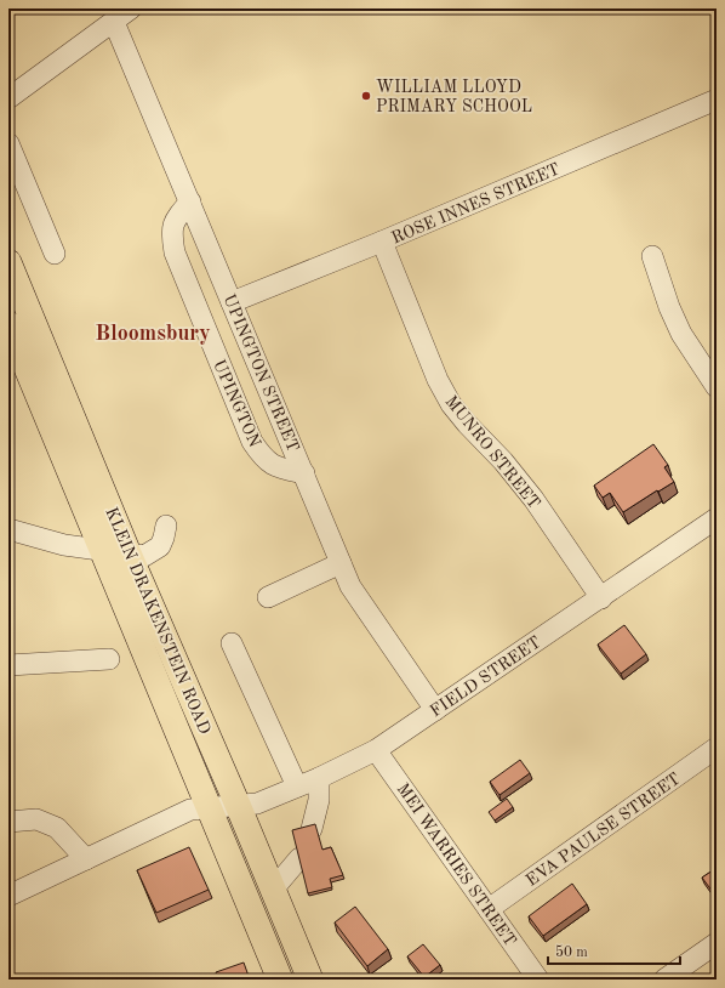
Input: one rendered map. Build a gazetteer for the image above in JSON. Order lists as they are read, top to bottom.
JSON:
{
  "streets": {
    "main road": ["KLEIN DRAKENSTEIN ROAD"],
    "street": [
      "ROSE INNES STREET",
      "UPINGTON STREET",
      "UPINGTON",
      "MUNRO STREET",
      "FIELD STREET",
      "EVA PAULSE STREET",
      "MEI WARRIES STREET"
    ]
  },
  "crossings": [
    ["ROSE INNES STREET", "UPINGTON STREET"],
    ["ROSE INNES STREET", "MUNRO STREET"],
    ["UPINGTON STREET", "UPINGTON"],
    ["UPINGTON STREET", "FIELD STREET"],
    ["MUNRO STREET", "FIELD STREET"],
    ["KLEIN DRAKENSTEIN ROAD", "FIELD STREET"],
    ["FIELD STREET", "MEI WARRIES STREET"],
    ["EVA PAULSE STREET", "MEI WARRIES STREET"]
  ],
  "districts": ["Bloomsbury"],
  "places": ["WILLIAM LLOYD PRIMARY SCHOOL"],
  "scale_bar": "50 m"
}
